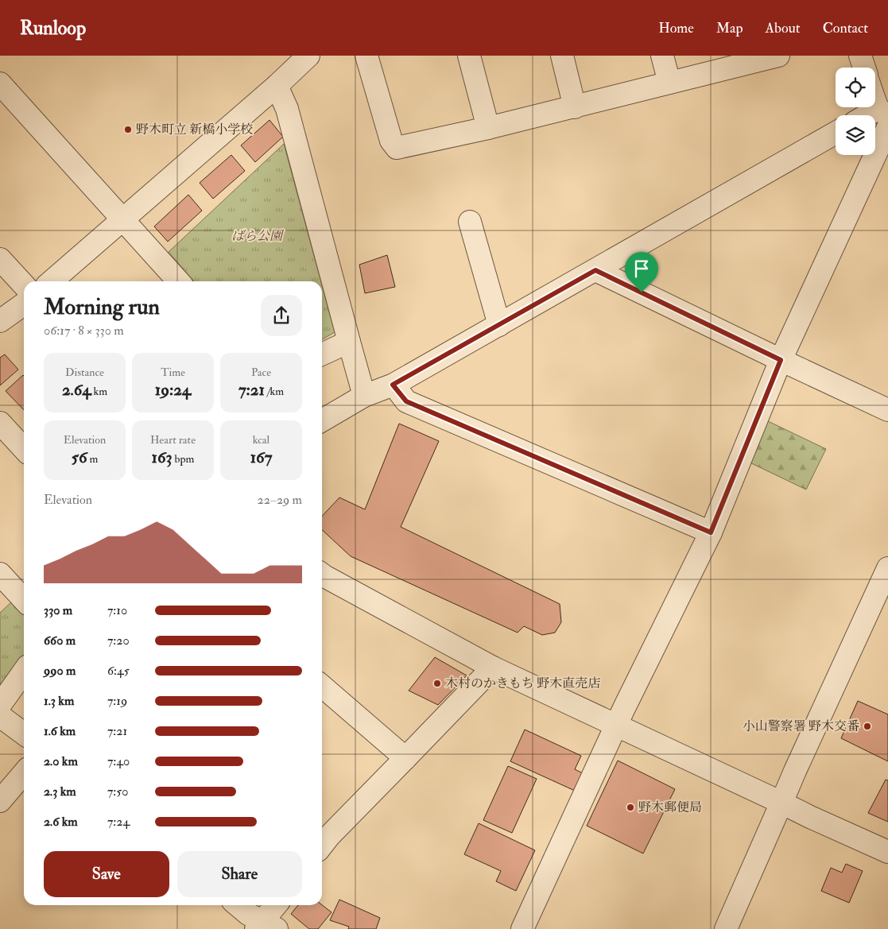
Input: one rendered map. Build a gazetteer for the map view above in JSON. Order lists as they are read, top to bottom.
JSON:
{
  "parks": ["ばら公園"],
  "places": [
    "野木町立 新橋小学校",
    "木村のかきもち 野木直売店",
    "小山警察署 野木交番",
    "野木郵便局"
  ],
  "page": {
    "header": "Runloop",
    "nav": [
      "Home",
      "Map",
      "About",
      "Contact"
    ],
    "heading": ["Morning run", "06:17 · 8 × 330 m"],
    "stats": [
      ["Distance", "2.64 km"],
      ["Time", "19:24"],
      ["Pace", "7:21 /km"],
      ["Elevation", "56 m"],
      ["Heart rate", "163 bpm"],
      ["kcal", "167"]
    ],
    "chart": ["Elevation", "22–29 m"],
    "list": [
      {
        "name": "330 m",
        "note": "7:10"
      },
      {
        "name": "660 m",
        "note": "7:20"
      },
      {
        "name": "990 m",
        "note": "6:45"
      },
      {
        "name": "1.3 km",
        "note": "7:19"
      },
      {
        "name": "1.6 km",
        "note": "7:21"
      },
      {
        "name": "2.0 km",
        "note": "7:40"
      },
      {
        "name": "2.3 km",
        "note": "7:50"
      },
      {
        "name": "2.6 km",
        "note": "7:24"
      }
    ],
    "buttons": ["Save", "Share"]
  }
}
